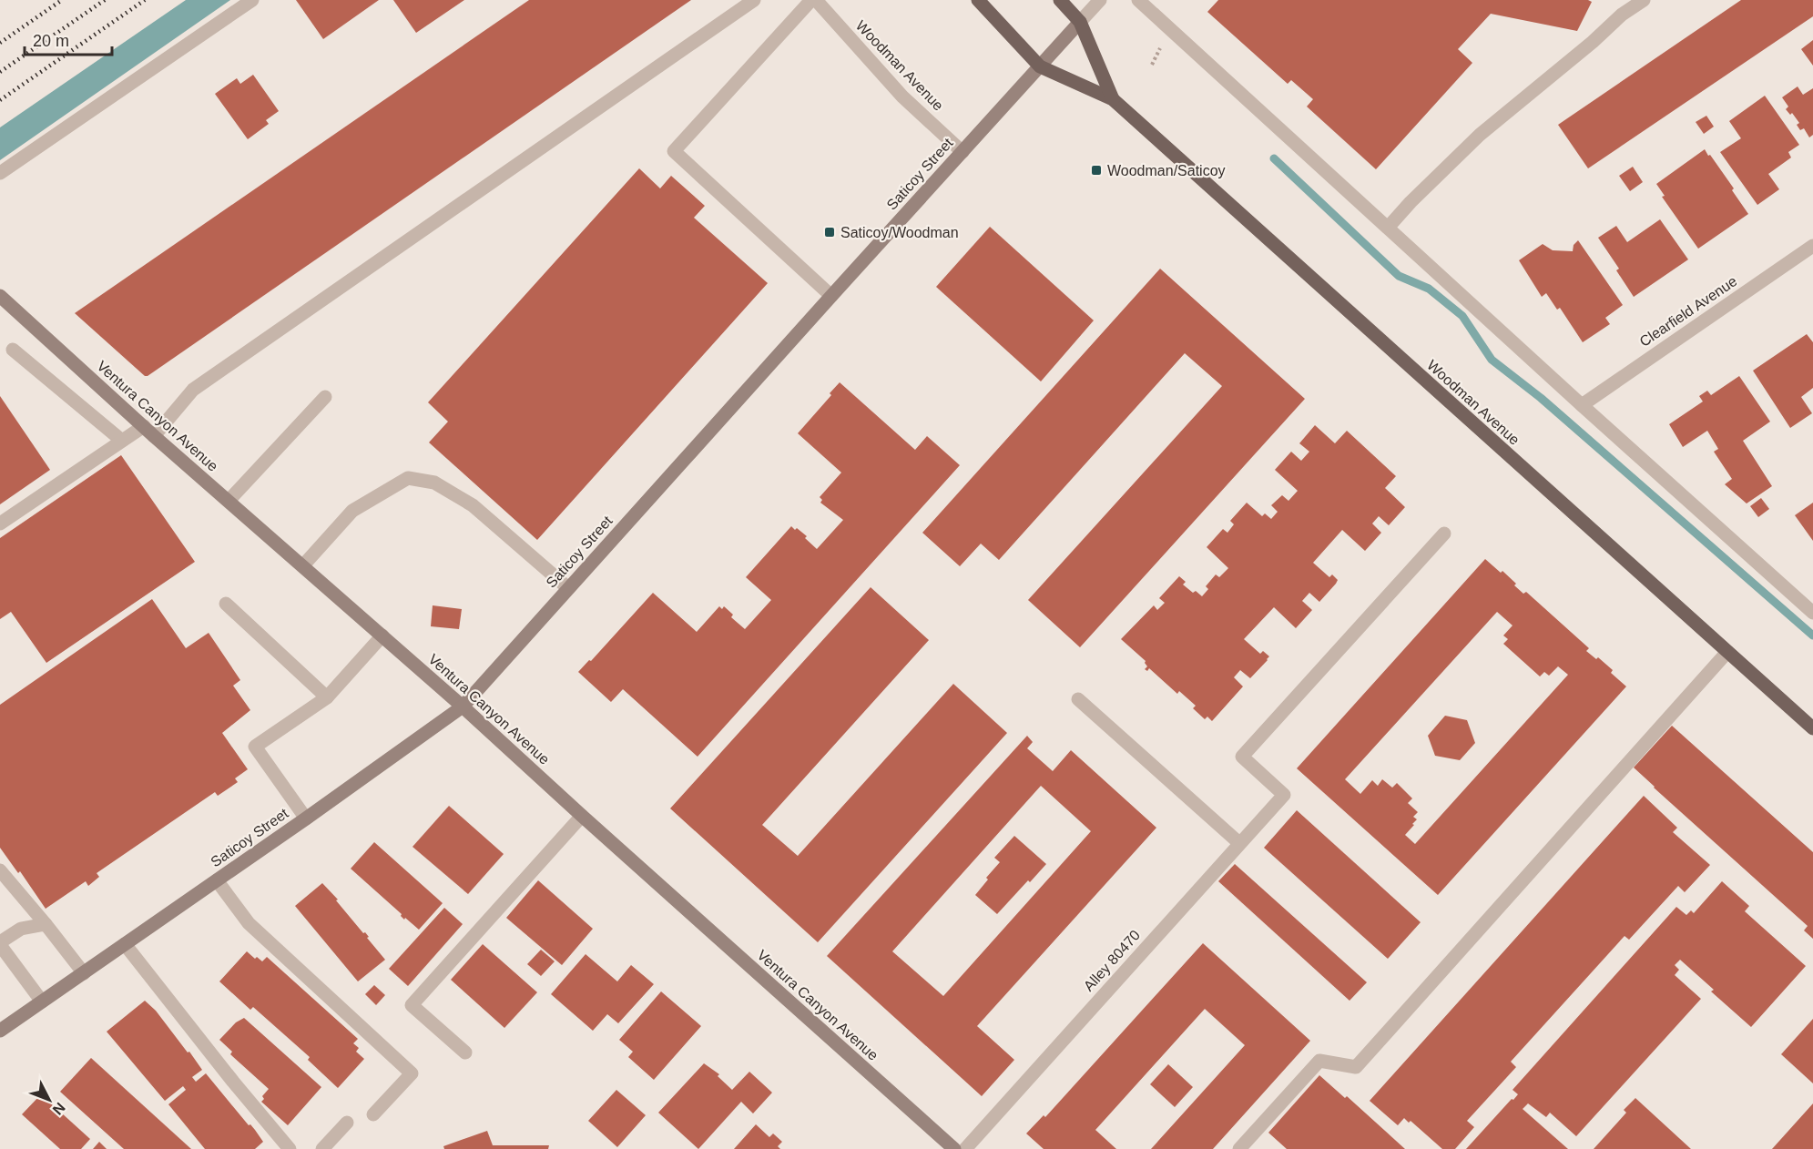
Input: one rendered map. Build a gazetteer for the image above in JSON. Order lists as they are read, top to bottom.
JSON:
{
  "streets": {
    "main road": ["Woodman Avenue"],
    "street": [
      "Saticoy Street",
      "Clearfield Avenue",
      "Ventura Canyon Avenue",
      "Alley 80470"
    ]
  },
  "crossings": [
    ["Woodman Avenue", "Saticoy Street"],
    ["Saticoy Street", "Ventura Canyon Avenue"]
  ],
  "places": {
    "transit": ["Woodman/Saticoy", "Saticoy/Woodman"]
  },
  "scale_bar": "20 m",
  "north": "bottom right"
}
